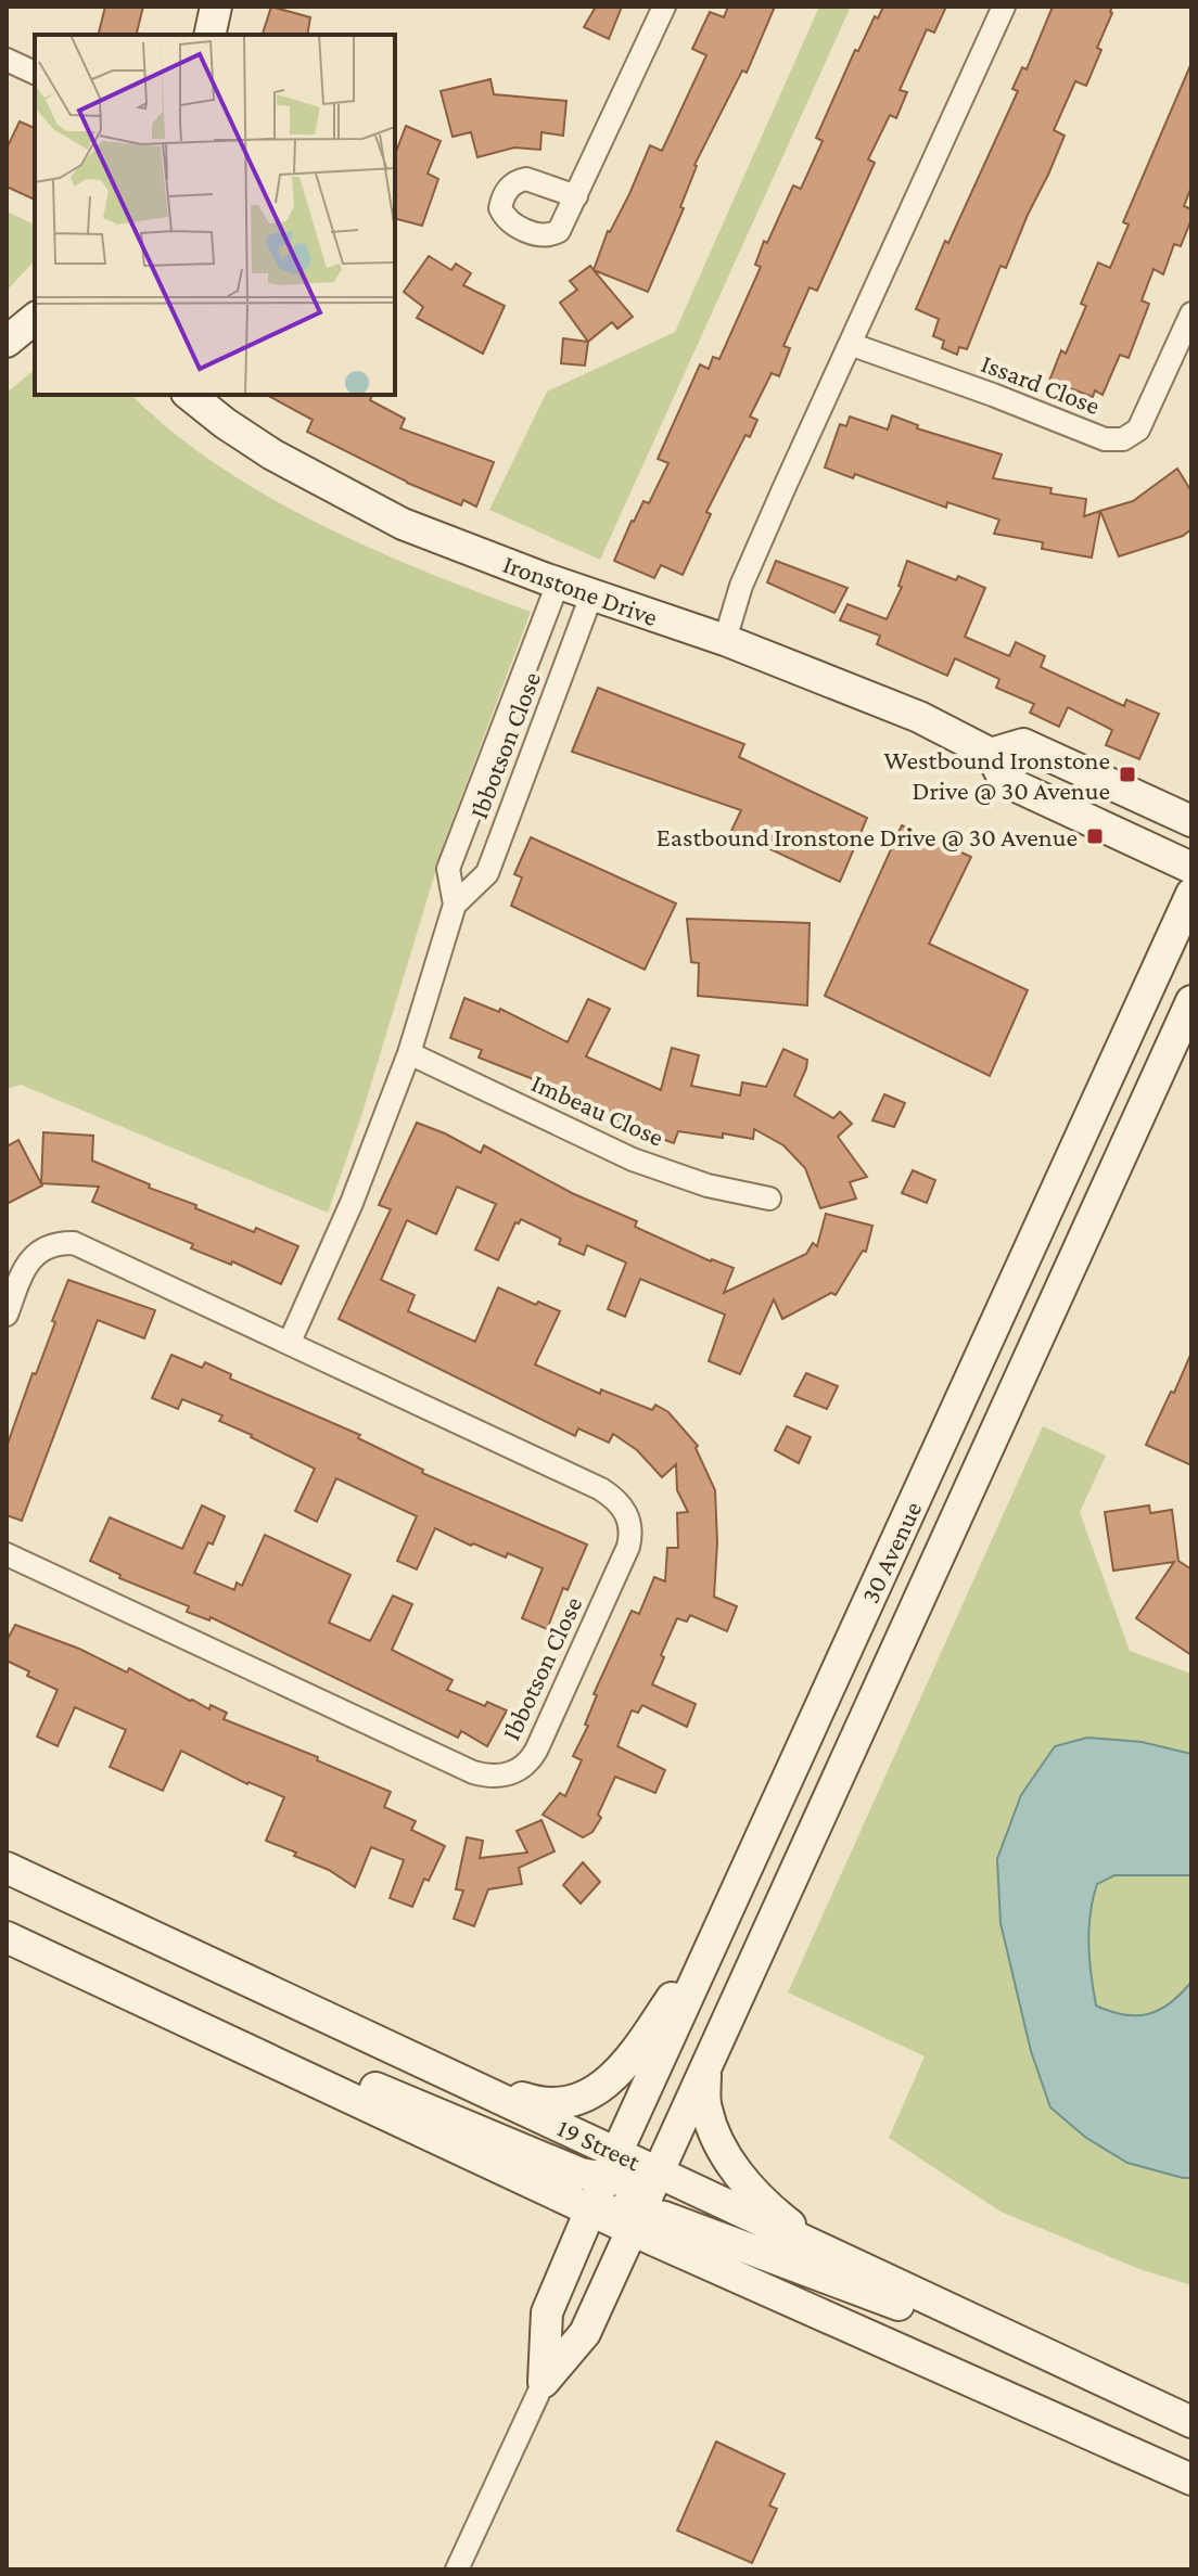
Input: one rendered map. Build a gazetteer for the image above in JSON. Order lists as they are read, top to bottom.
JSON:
{
  "streets": {
    "main road": ["Ironstone Drive", "30 Avenue", "19 Street"],
    "street": ["Issard Close", "Ibbotson Close", "Imbeau Close"]
  },
  "crossings": [
    ["Ironstone Drive", "Ibbotson Close"],
    ["Ibbotson Close", "Imbeau Close"],
    ["30 Avenue", "19 Street"]
  ],
  "places": {
    "transit": ["Westbound Ironstone Drive @ 30 Avenue", "Eastbound Ironstone Drive @ 30 Avenue"]
  }
}
